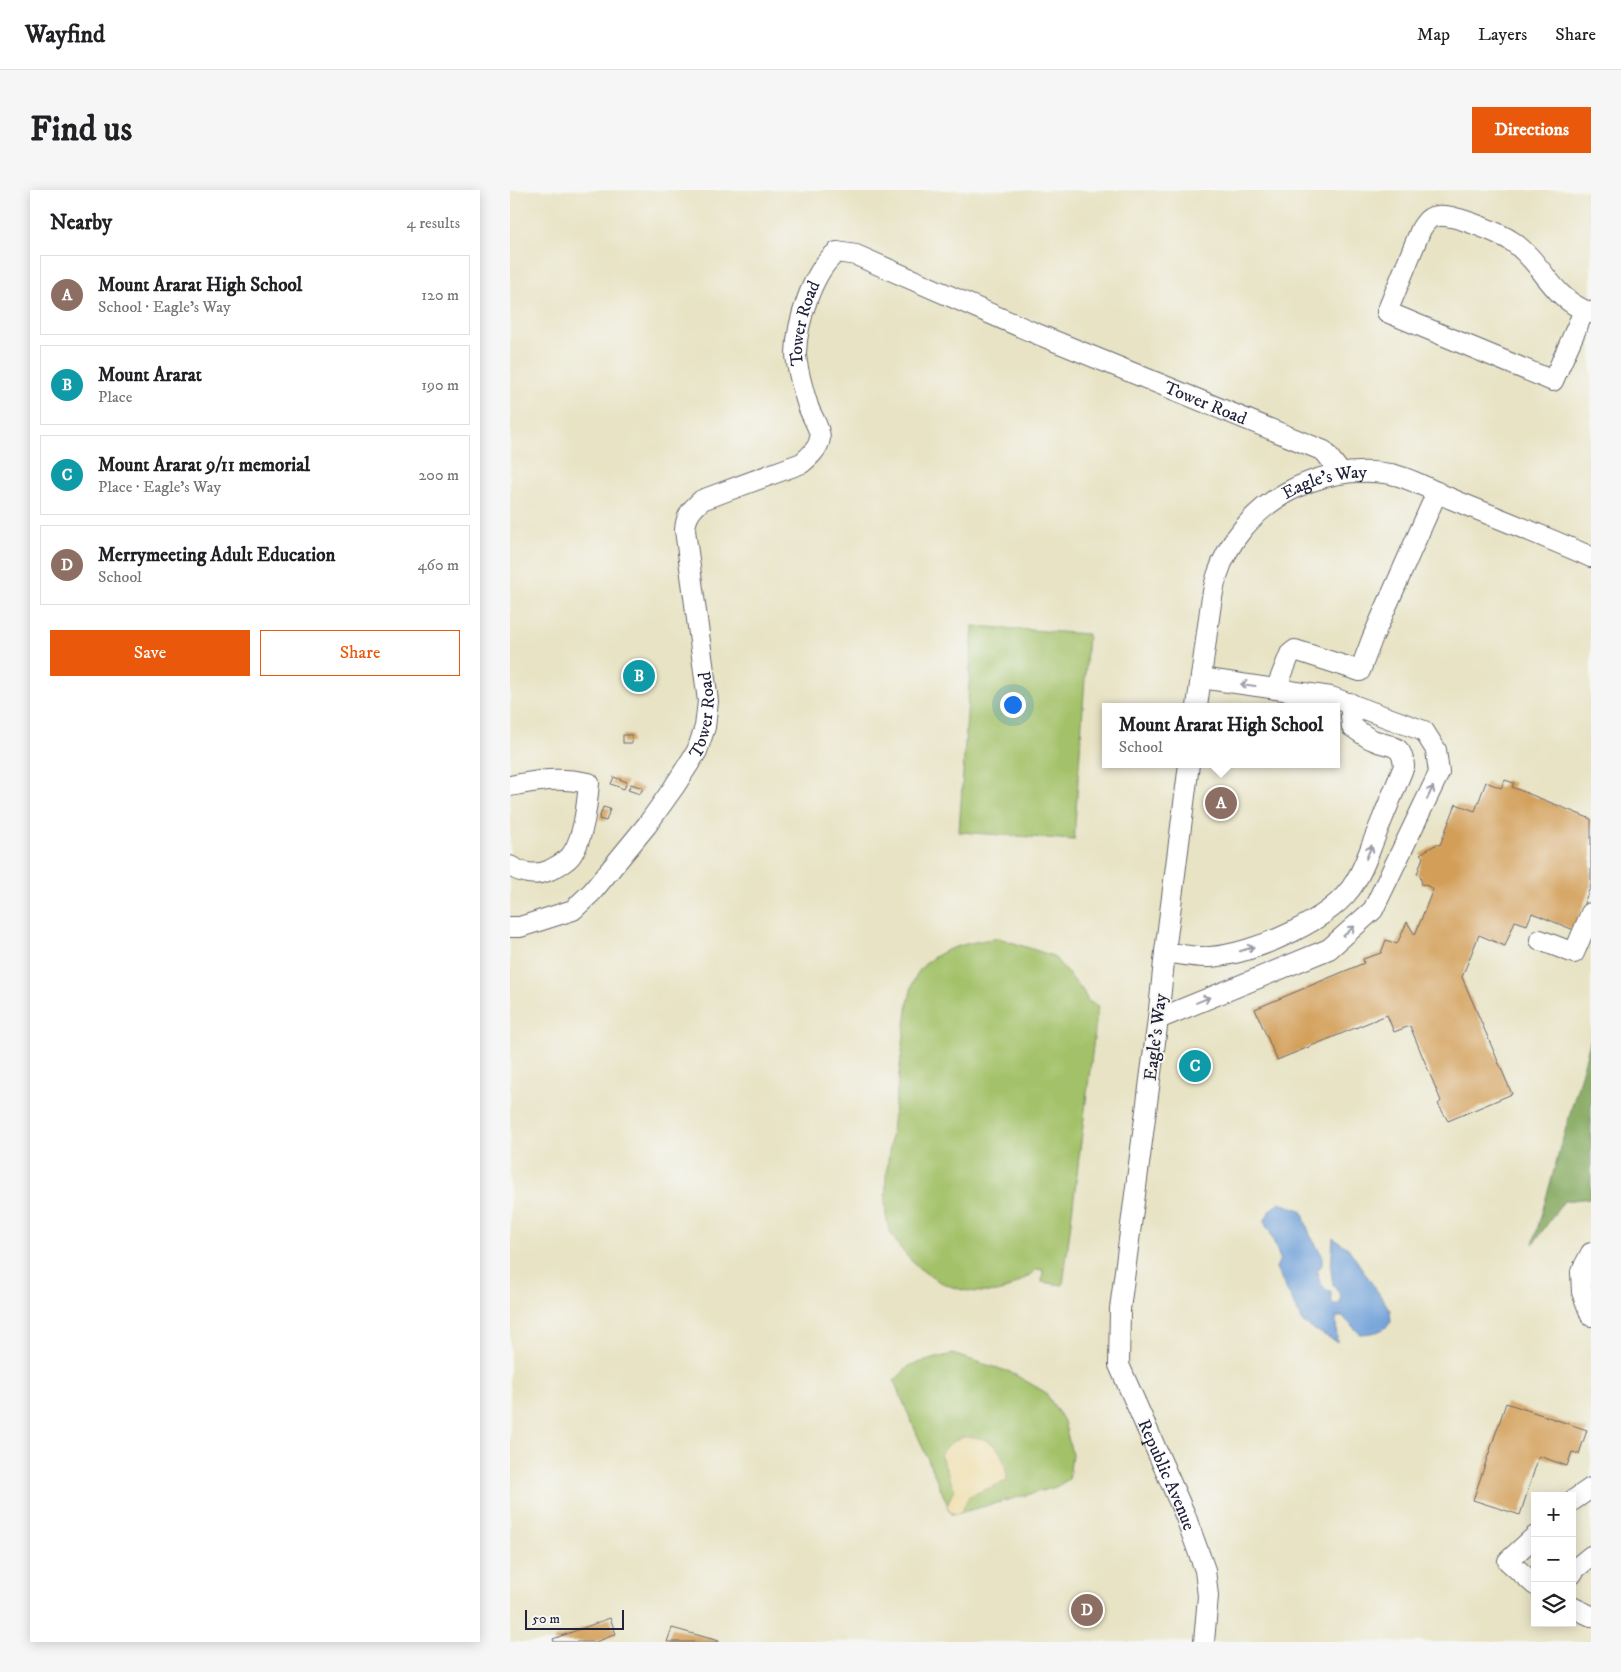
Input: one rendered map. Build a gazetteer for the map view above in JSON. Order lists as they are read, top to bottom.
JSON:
{
  "streets": {
    "street": ["Tower Road", "Eagle's Way", "Republic Avenue"]
  },
  "crossings": [
    ["Tower Road", "Eagle's Way"],
    ["Eagle's Way", "Republic Avenue"]
  ],
  "scale_bar": "50 m",
  "page": {
    "header": "Wayfind",
    "nav": ["Map", "Layers", "Share"],
    "buttons": [
      "Directions",
      ["Save", "Share"]
    ],
    "title": "Find us",
    "heading": ["Nearby", "4 results"],
    "list": [
      {
        "mark": "A",
        "name": "Mount Ararat High School",
        "note": "School · Eagle's Way",
        "value": "120 m"
      },
      {
        "mark": "B",
        "name": "Mount Ararat",
        "note": "Place",
        "value": "190 m"
      },
      {
        "mark": "C",
        "name": "Mount Ararat 9/11 memorial",
        "note": "Place · Eagle's Way",
        "value": "200 m"
      },
      {
        "mark": "D",
        "name": "Merrymeeting Adult Education",
        "note": "School",
        "value": "460 m"
      }
    ],
    "pins": [
      "B",
      "A",
      "C",
      "D"
    ],
    "popup": ["Mount Ararat High School", "School"],
    "map_buttons": ["+", "−"],
    "scale": "50 m"
  }
}
